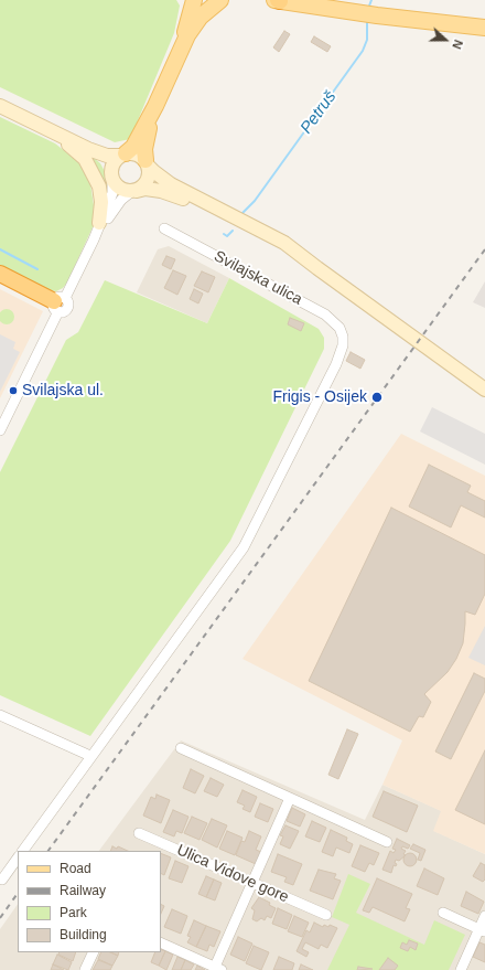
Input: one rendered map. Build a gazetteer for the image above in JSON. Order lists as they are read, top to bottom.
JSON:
{
  "streets": {
    "street": ["Svilajska ulica", "Ulica Vidove gore"]
  },
  "water": ["Petruš"],
  "places": ["Svilajska ul.", "Frigis - Osijek"],
  "legend": [
    "Road",
    "Railway",
    "Park",
    "Building"
  ],
  "north": "right"
}
